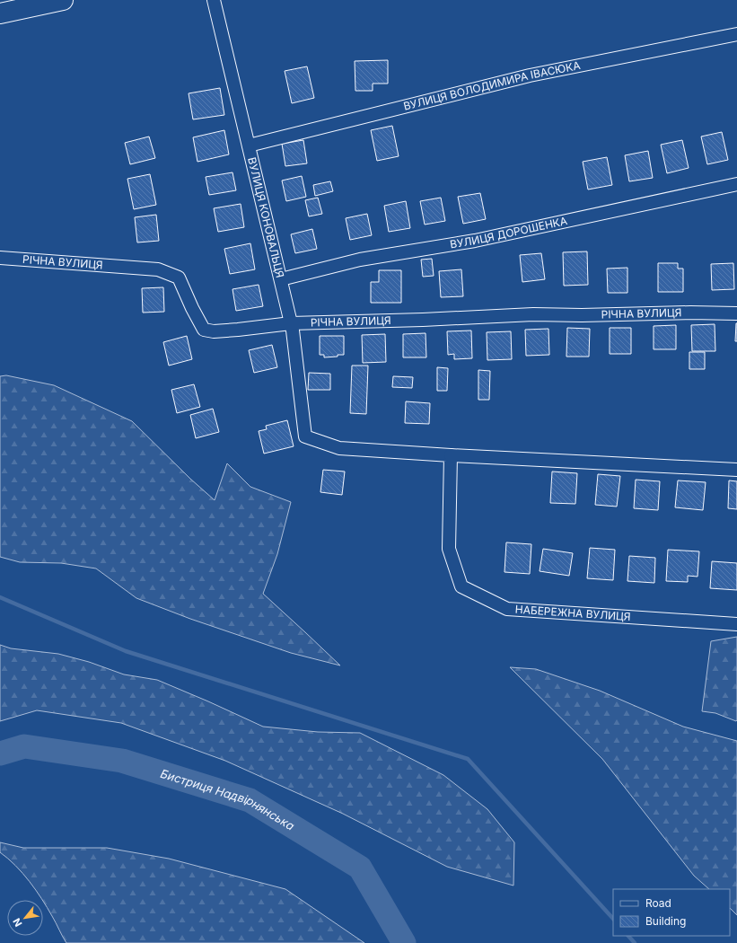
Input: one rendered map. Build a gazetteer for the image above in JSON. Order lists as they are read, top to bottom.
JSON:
{
  "streets": {
    "street": [
      "ВУЛИЦЯ ВОЛОДИМИРА ІВАСЮКА",
      "ВУЛИЦЯ КОНОВАЛЬЦЯ",
      "ВУЛИЦЯ ДОРОШЕНКА",
      "РІЧНА ВУЛИЦЯ",
      "НАБЕРЕЖНА ВУЛИЦЯ"
    ]
  },
  "crossings": [
    ["ВУЛИЦЯ ВОЛОДИМИРА ІВАСЮКА", "ВУЛИЦЯ КОНОВАЛЬЦЯ"],
    ["ВУЛИЦЯ КОНОВАЛЬЦЯ", "ВУЛИЦЯ ДОРОШЕНКА"],
    ["ВУЛИЦЯ КОНОВАЛЬЦЯ", "РІЧНА ВУЛИЦЯ"],
    ["ВУЛИЦЯ КОНОВАЛЬЦЯ", "НАБЕРЕЖНА ВУЛИЦЯ"]
  ],
  "water": ["Бистриця Надвірнянська"],
  "legend": ["Road", "Building"],
  "north": "bottom left"
}
